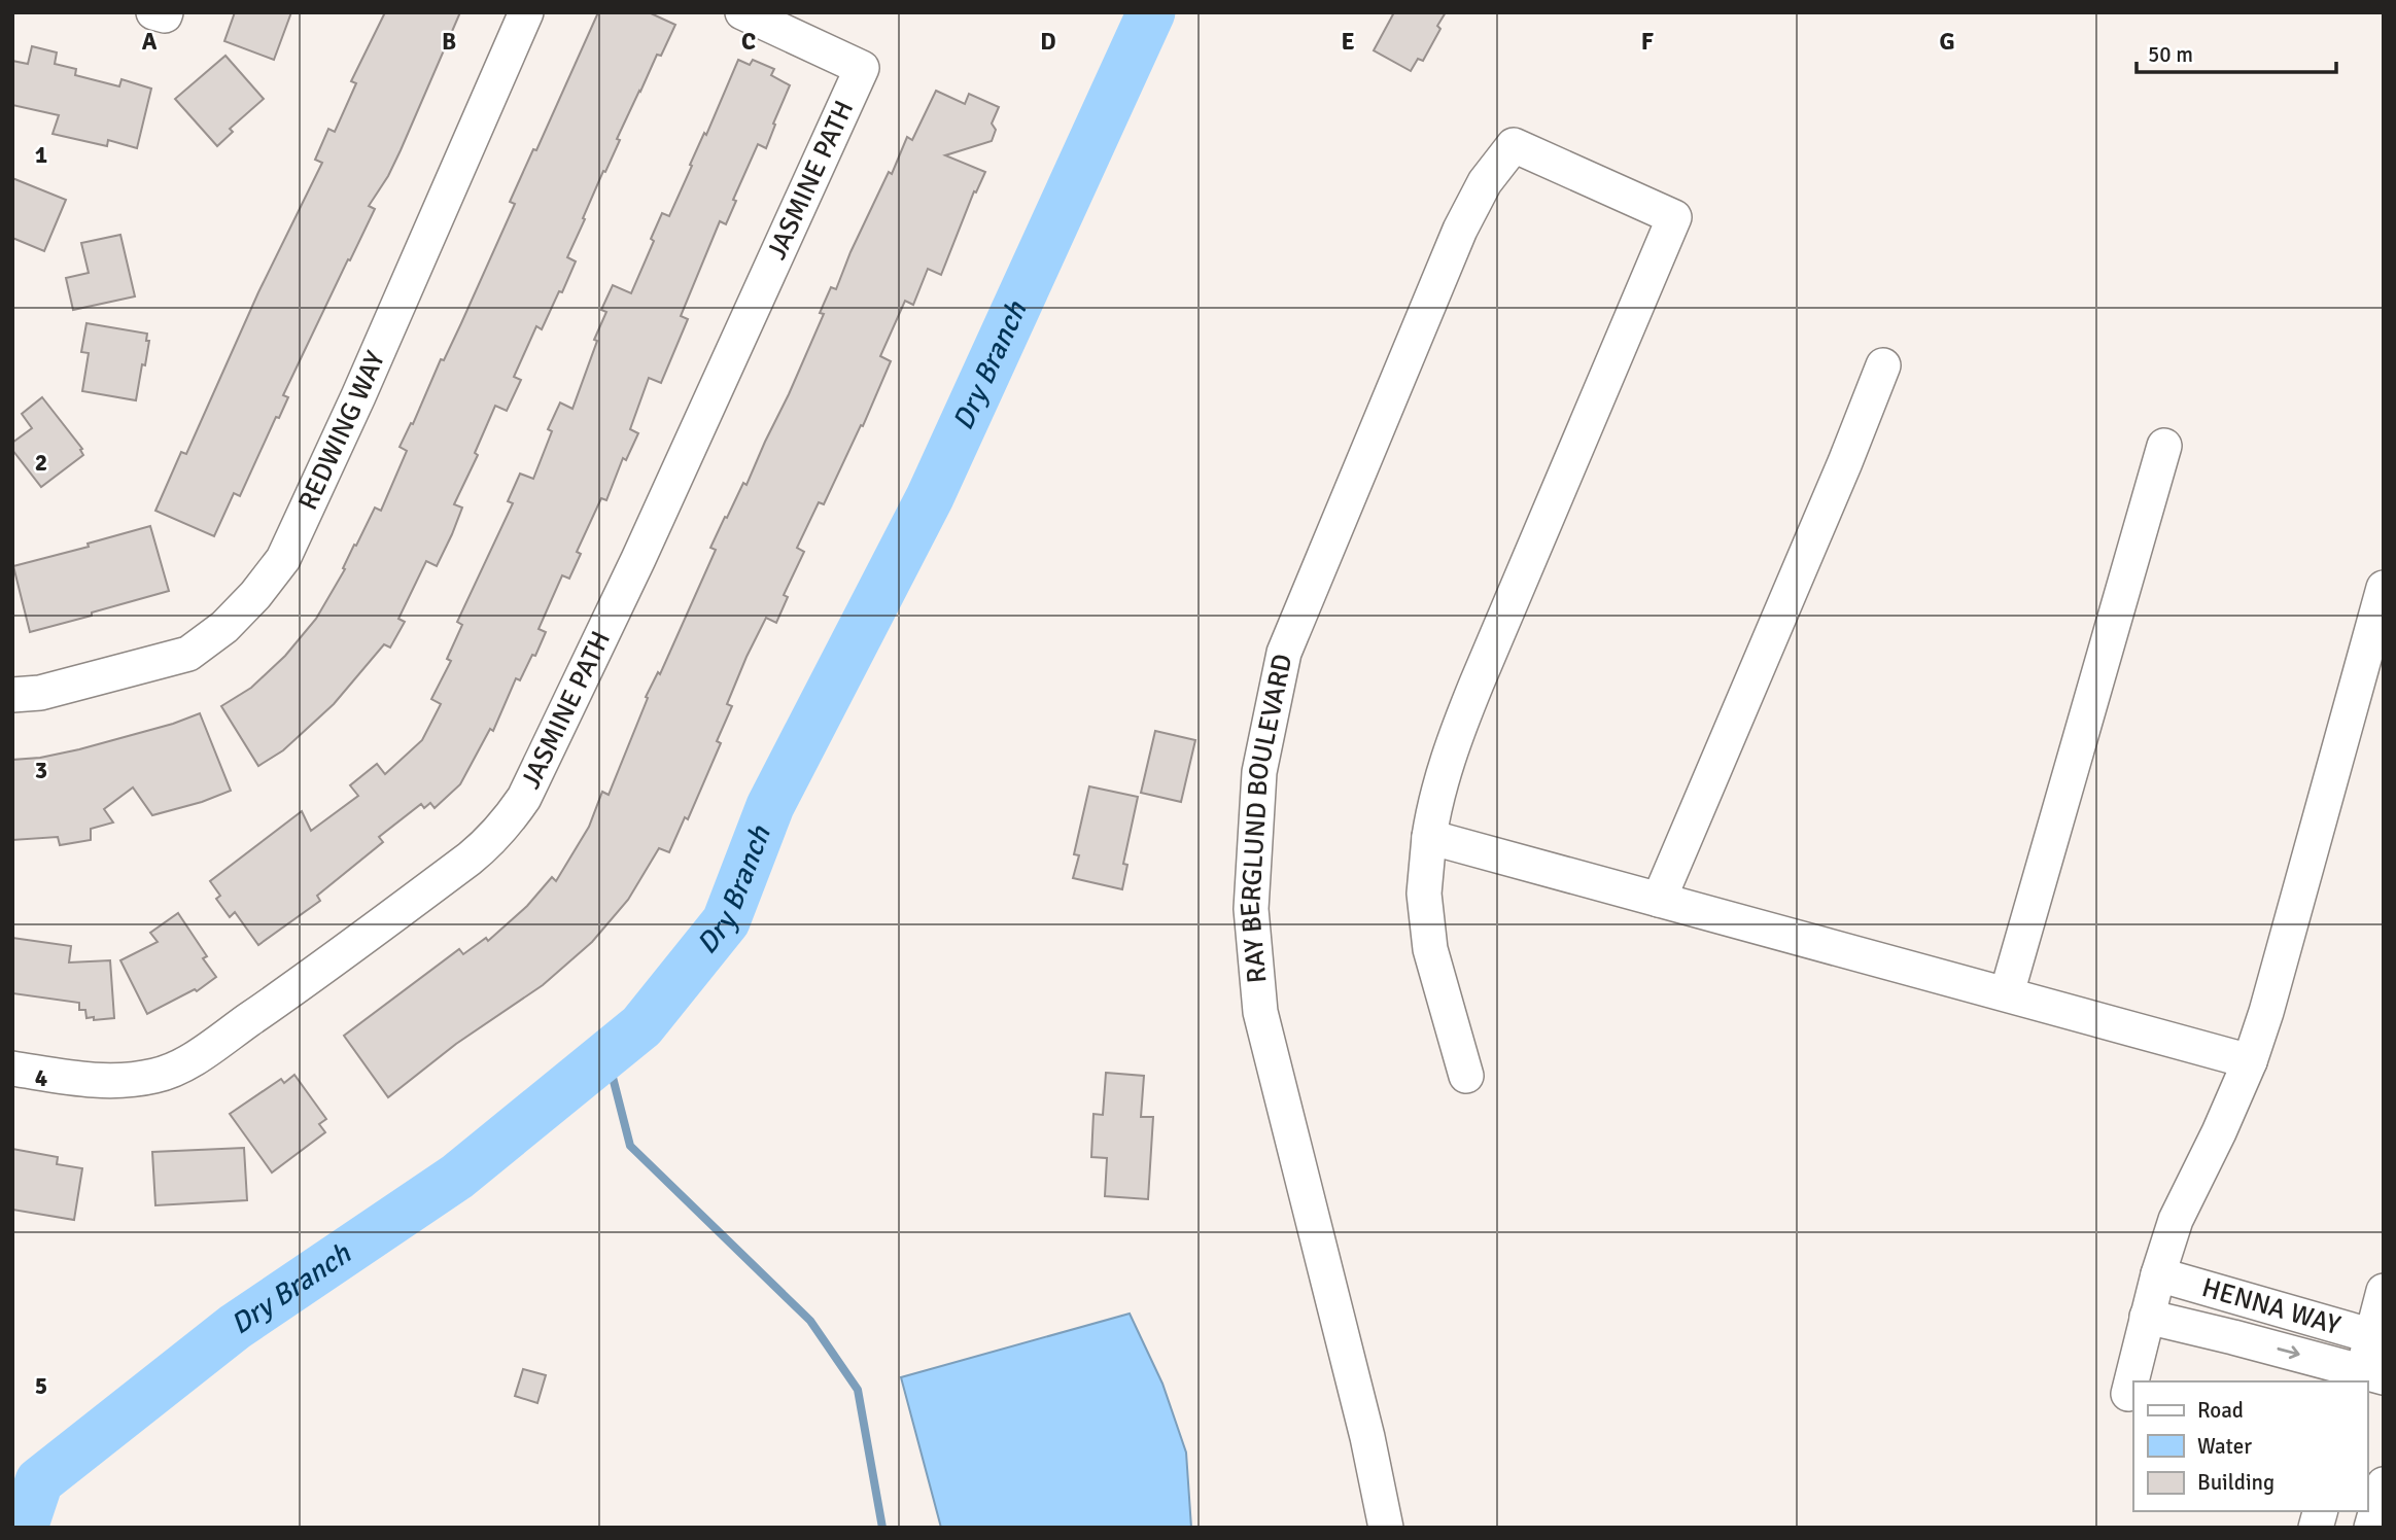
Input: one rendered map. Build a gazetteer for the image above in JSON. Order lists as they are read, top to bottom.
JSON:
{
  "streets": {
    "street": [
      "JASMINE PATH",
      "REDWING WAY",
      "RAY BERGLUND BOULEVARD",
      "HENNA WAY"
    ]
  },
  "water": ["Dry Branch"],
  "legend": ["Road", "Water", "Building"],
  "scale_bar": "50 m",
  "grid": {
    "columns": [
      "A",
      "B",
      "C",
      "D",
      "E",
      "F",
      "G"
    ],
    "rows": [
      "1",
      "2",
      "3",
      "4",
      "5"
    ]
  }
}
